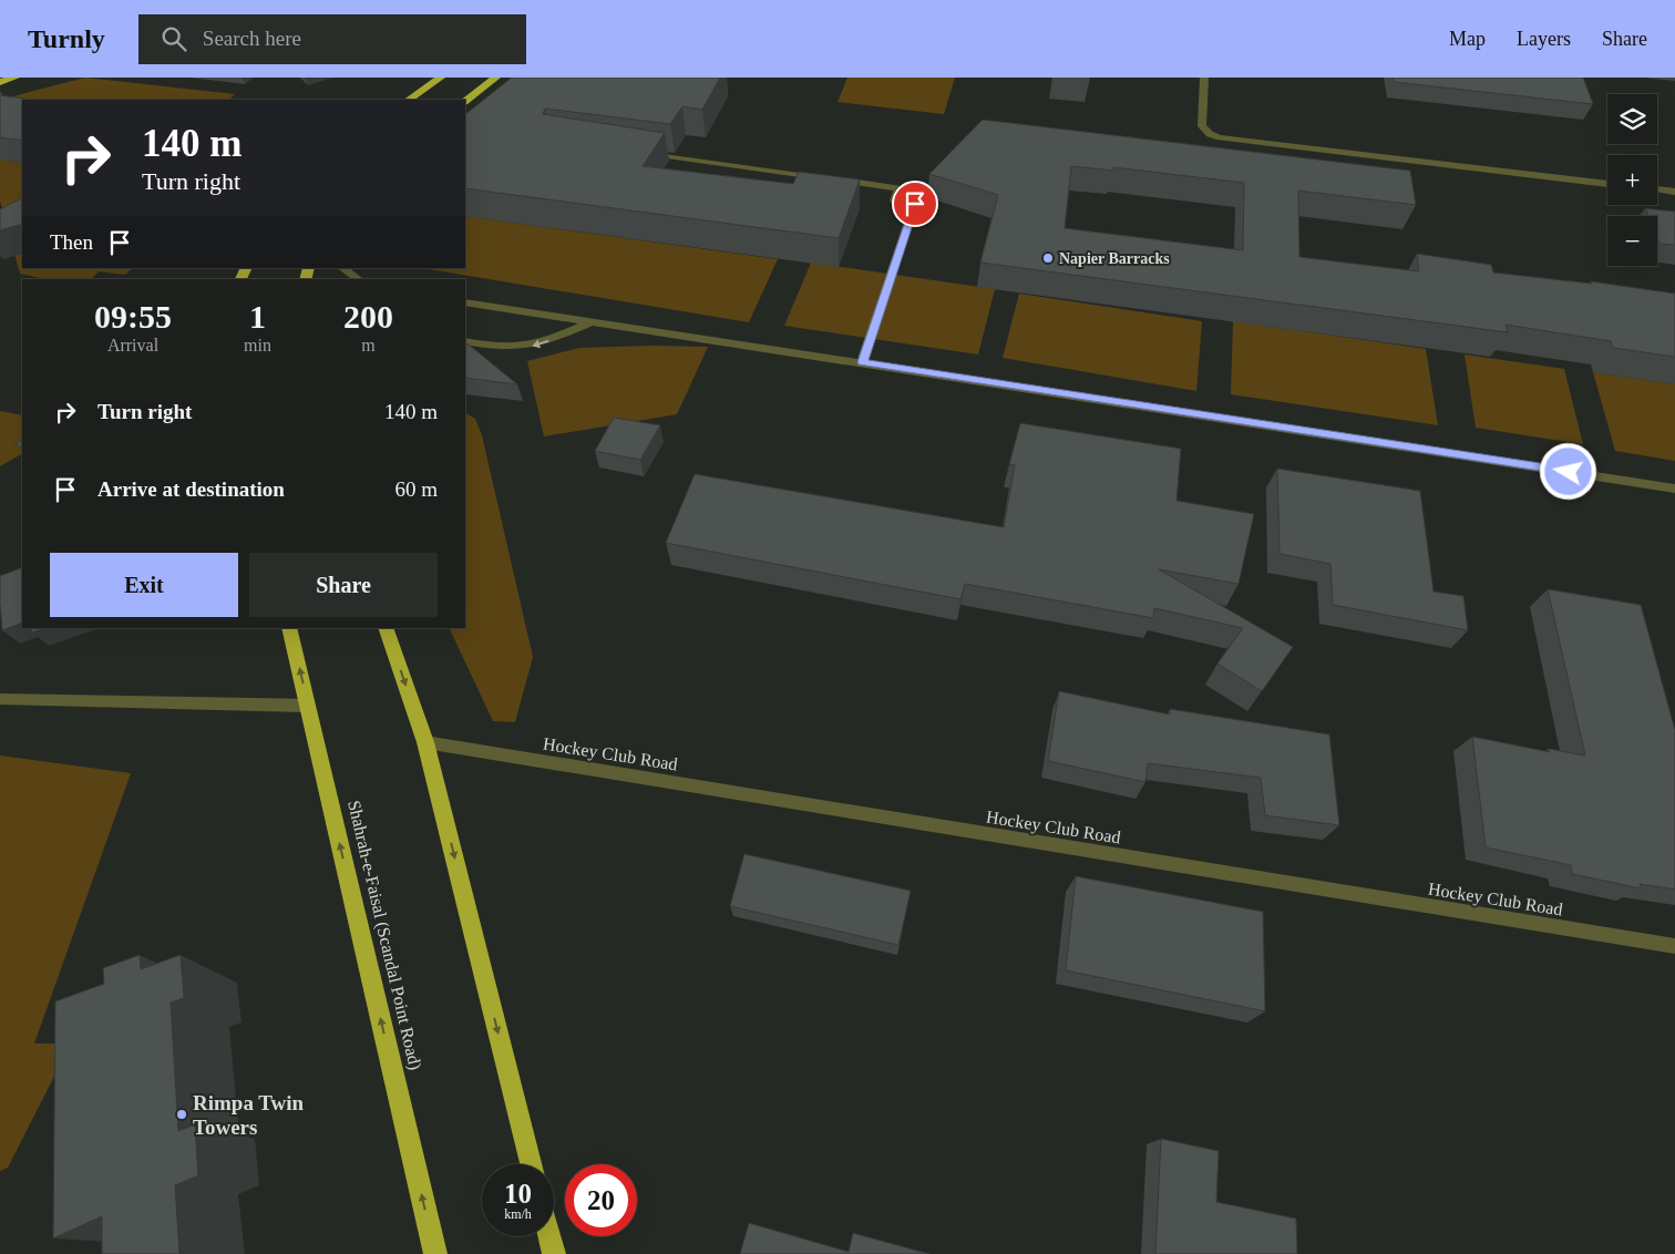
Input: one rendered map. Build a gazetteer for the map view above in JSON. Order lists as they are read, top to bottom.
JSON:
{
  "streets": {
    "highway": ["Shahrah-e-Faisal (Scandal Point Road)"],
    "street": ["Hockey Club Road"]
  },
  "places": ["Napier Barracks", "Rimpa Twin Towers"],
  "page": {
    "header": "Turnly",
    "search": "Search here",
    "nav": ["Map", "Layers", "Share"],
    "map_buttons": ["+", "−"],
    "turn": ["140 m", "Turn right"],
    "then": "Then",
    "eta": [
      "09:55",
      "Arrival",
      "1",
      "min",
      "200",
      "m"
    ],
    "list": [
      {
        "name": "Turn right",
        "value": "140 m"
      },
      {
        "name": "Arrive at destination",
        "value": "60 m"
      }
    ],
    "buttons": ["Exit", "Share"],
    "speed": "10 km/h",
    "limit": "20"
  }
}
